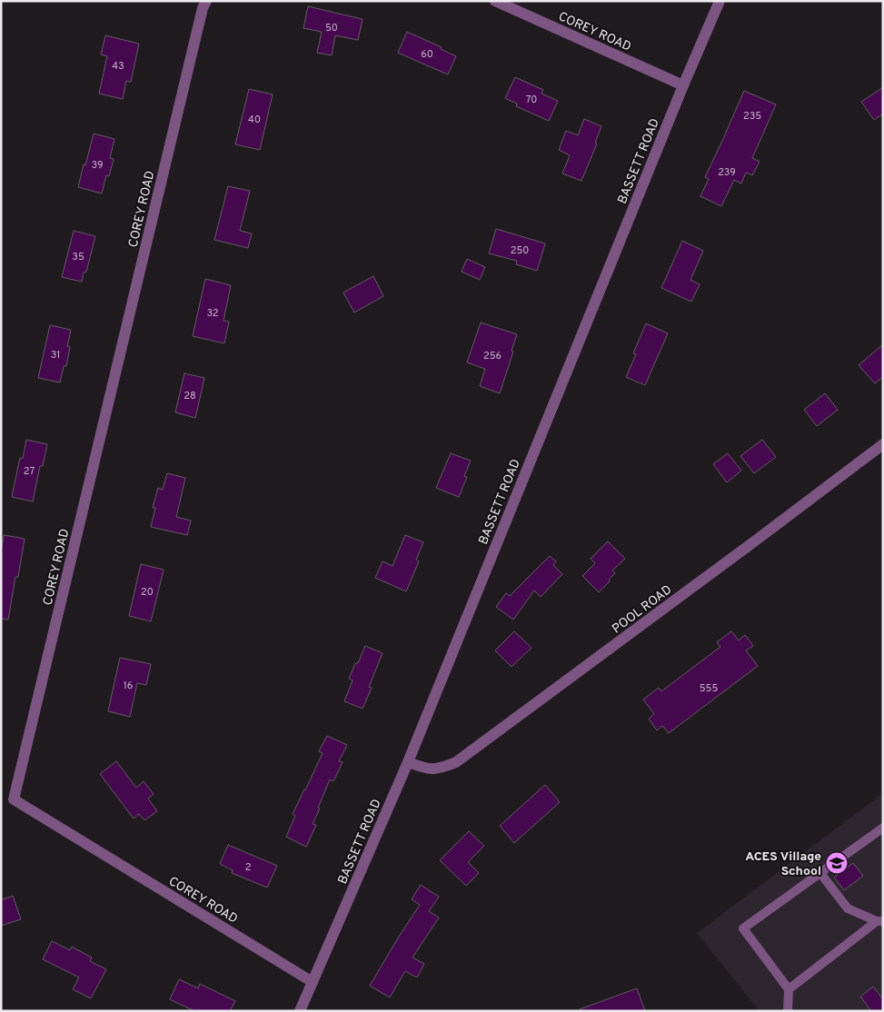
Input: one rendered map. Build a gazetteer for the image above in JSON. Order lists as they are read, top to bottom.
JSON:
{
  "streets": {
    "street": ["COREY ROAD", "BASSETT ROAD", "POOL ROAD"]
  },
  "crossings": [
    ["COREY ROAD", "BASSETT ROAD"],
    ["BASSETT ROAD", "POOL ROAD"]
  ],
  "places": {
    "school or university": ["ACES Village School"]
  },
  "house_numbers": [
    "50",
    "60",
    "43",
    "70",
    "235",
    "40",
    "39",
    "239",
    "250",
    "35",
    "32",
    "31",
    "256",
    "28",
    "27",
    "20",
    "16",
    "555",
    "2"
  ]
}
